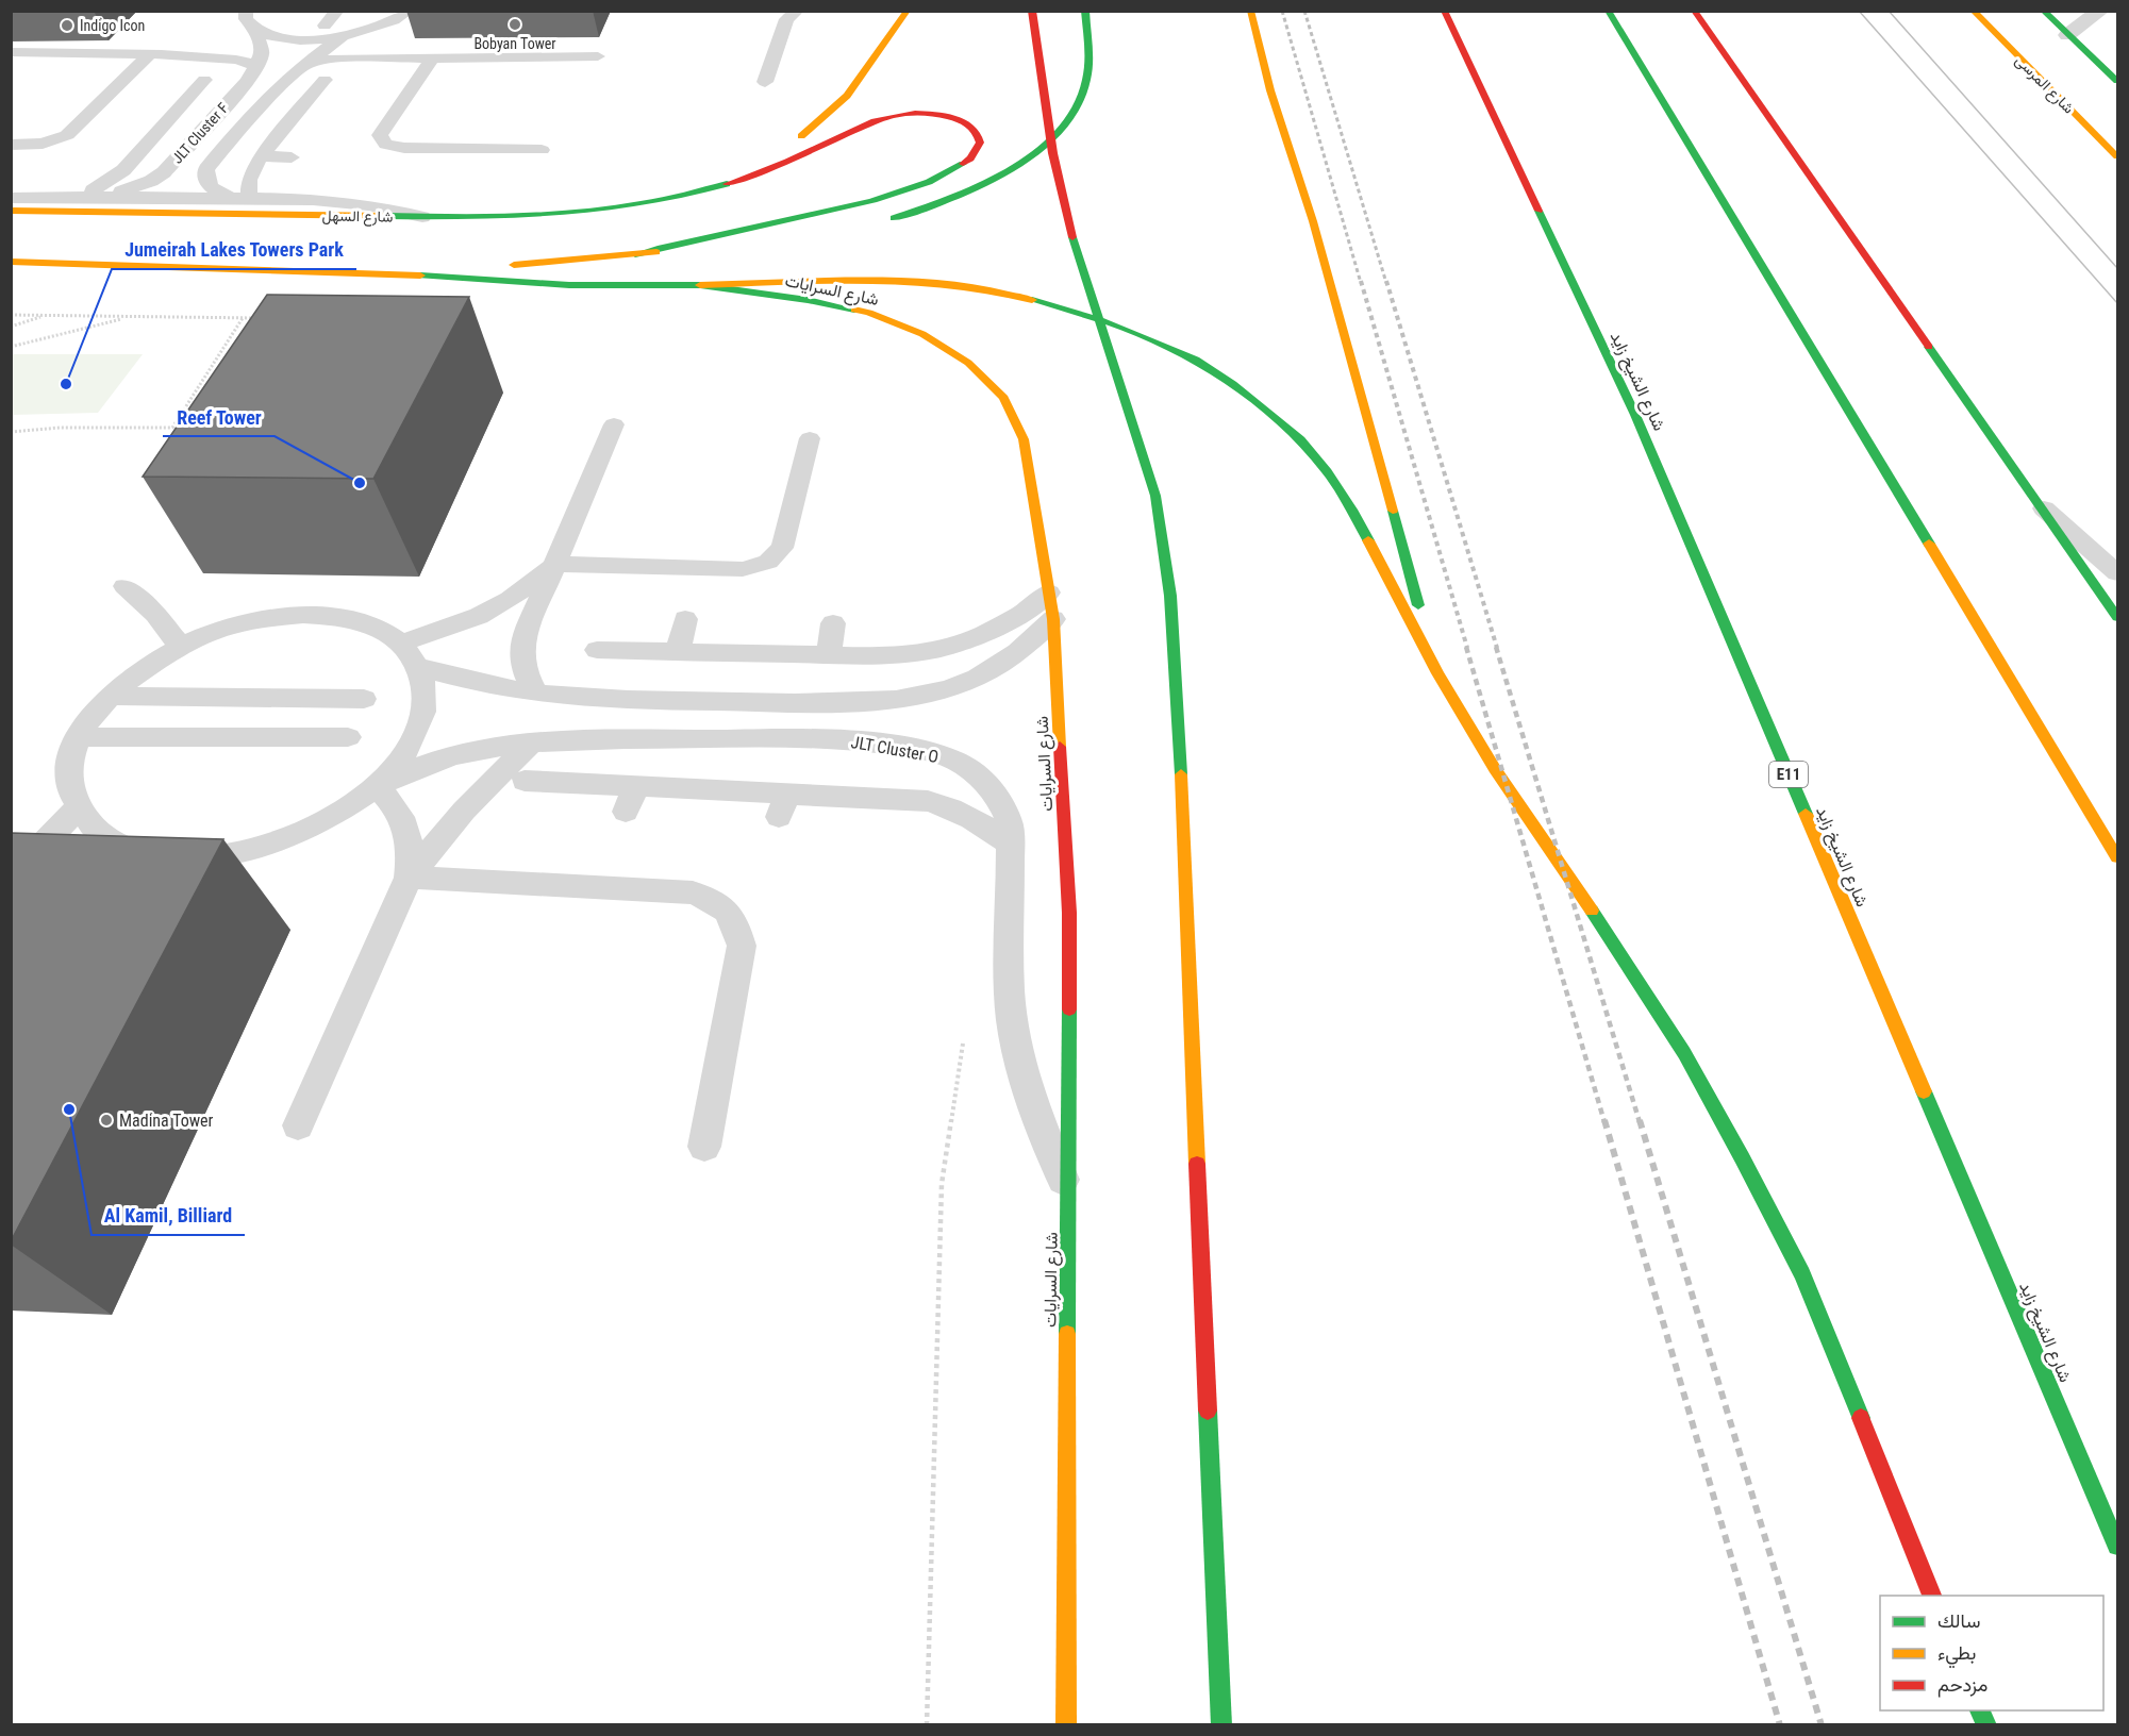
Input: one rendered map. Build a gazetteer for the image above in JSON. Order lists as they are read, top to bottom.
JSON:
{
  "streets": {
    "main road": [
      "شارع المرسى",
      "شارع السهل",
      "شارع السرايات",
      "شارع الشيخ زايد",
      "E11"
    ],
    "lane": ["JLT Cluster F", "JLT Cluster O"]
  },
  "crossings": [
    ["شارع السرايات", "JLT Cluster O"]
  ],
  "places": [
    "Bobyan Tower",
    "Indigo Icon",
    "Jumeirah Lakes Towers Park",
    "Reef Tower",
    "Al Kamil, Billiard",
    "Madina Tower"
  ],
  "legend": ["سالك", "بطيء", "مزدحم"]
}
